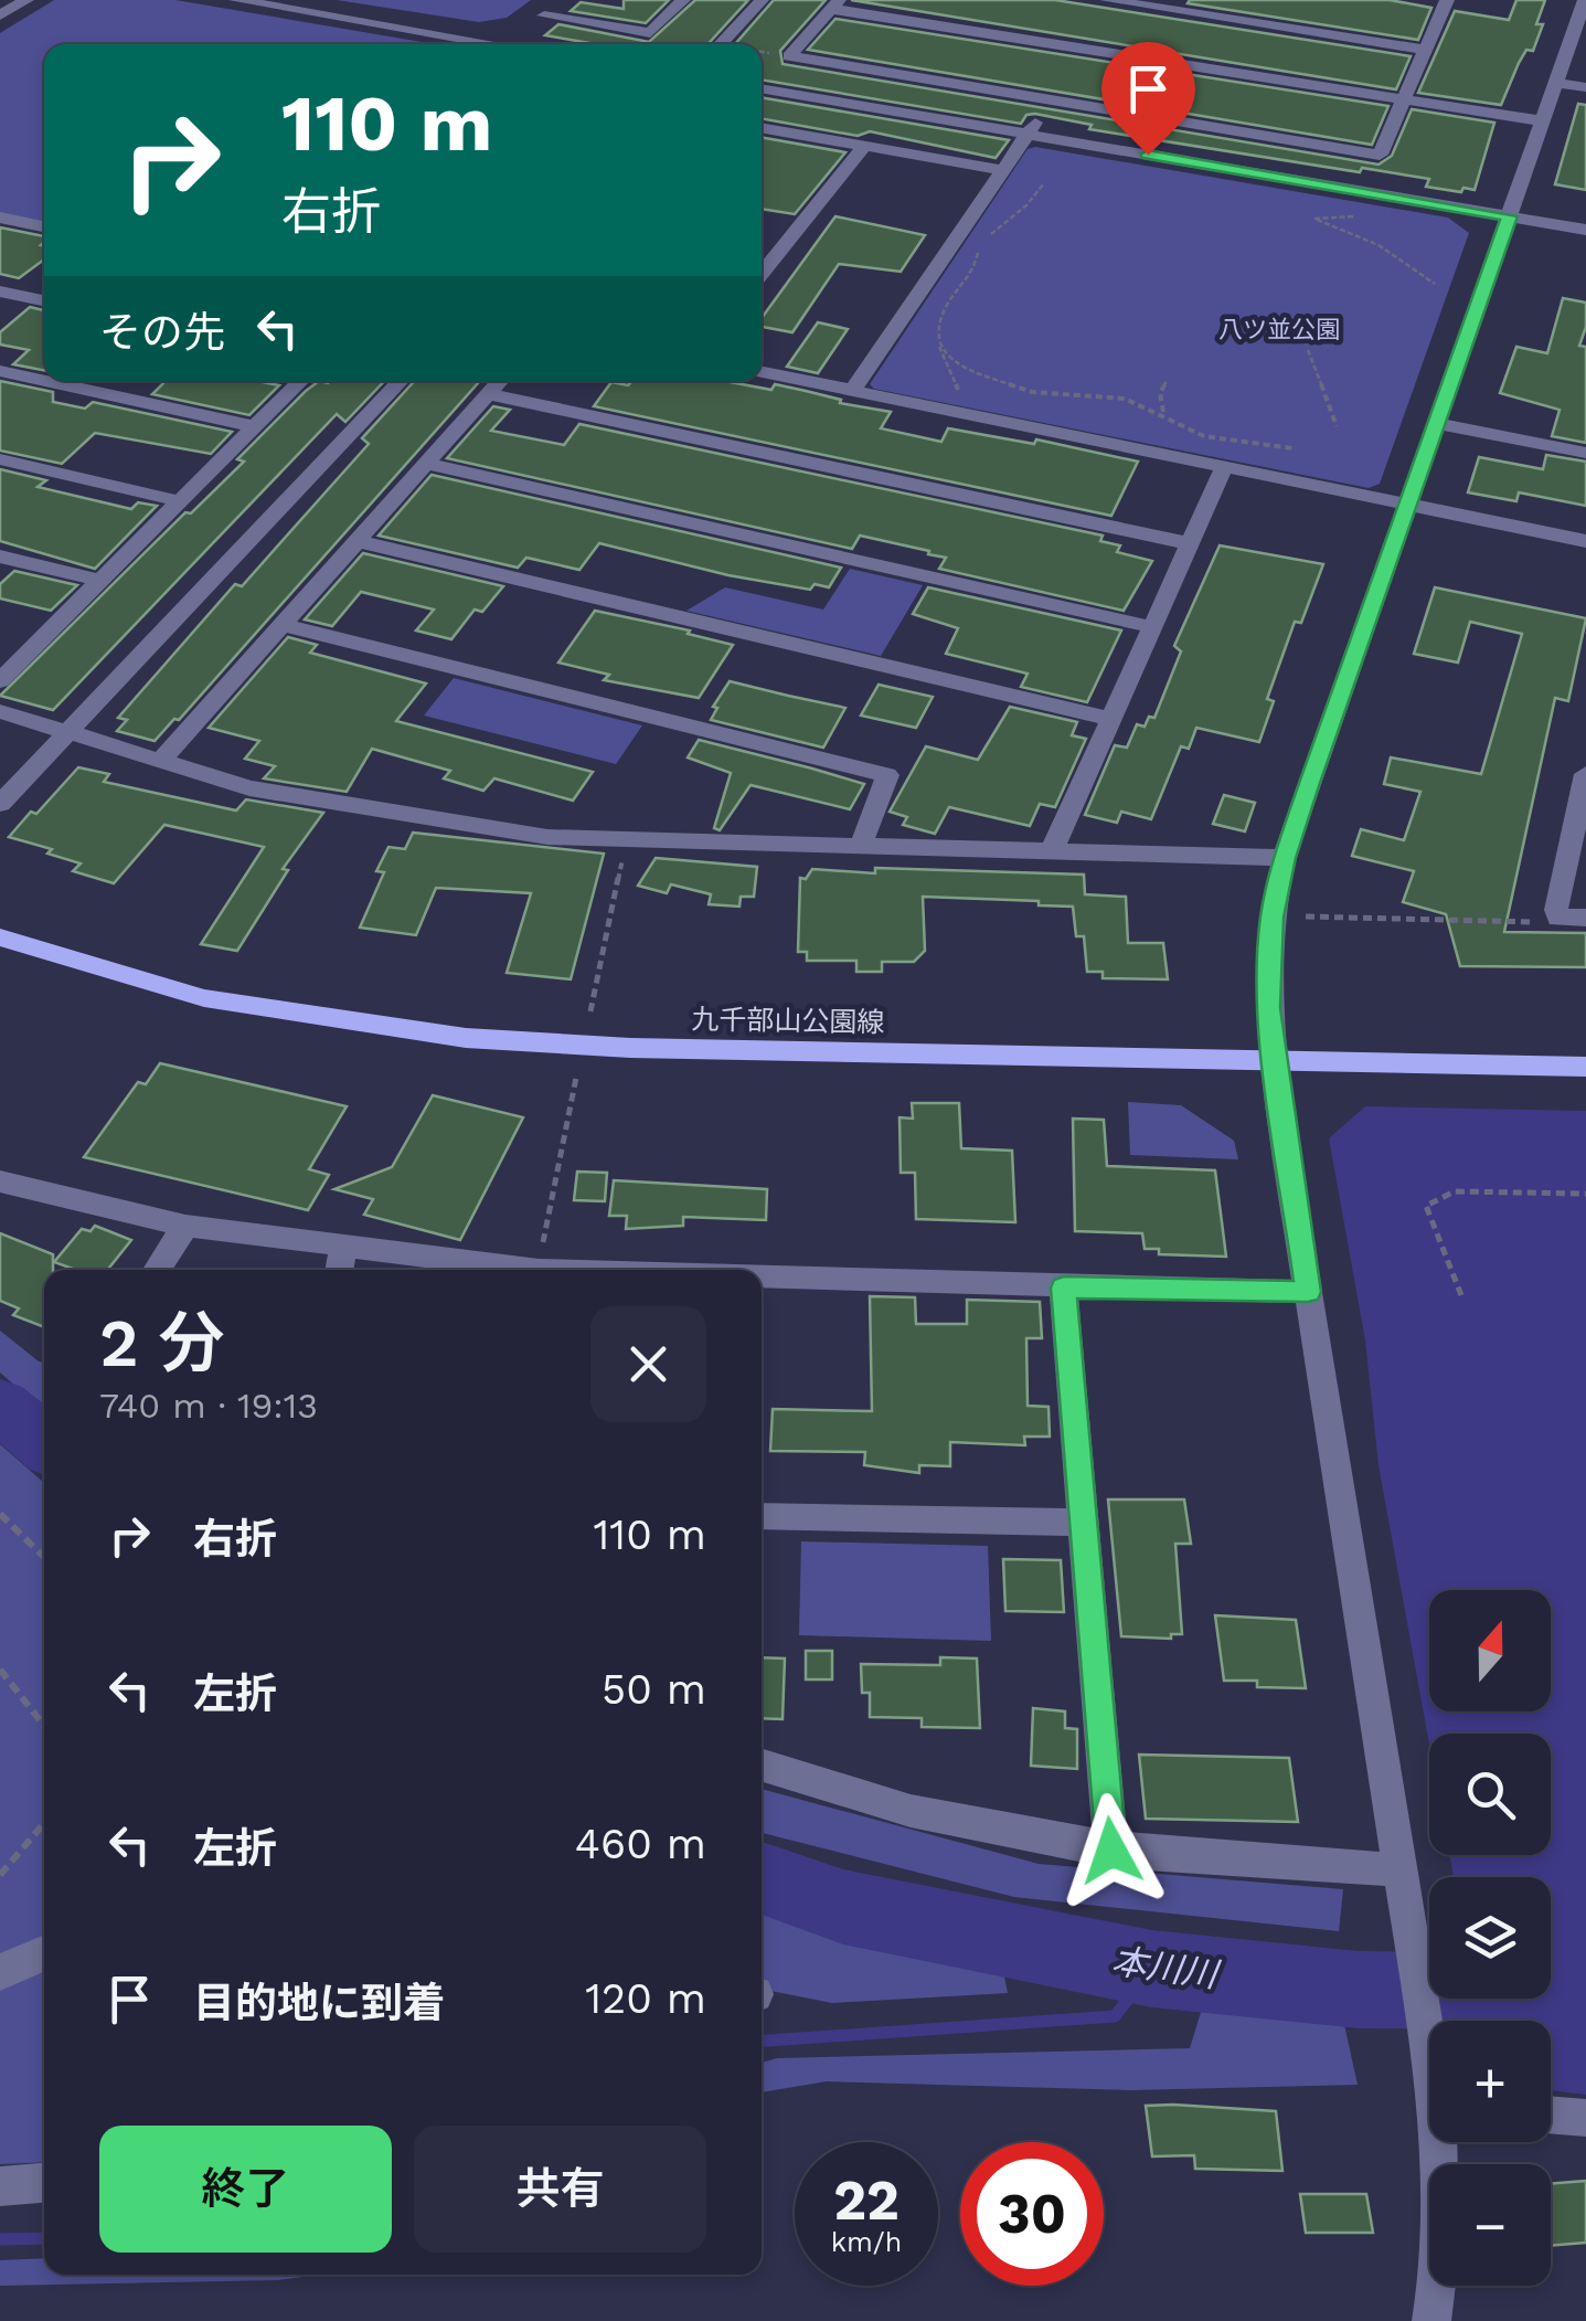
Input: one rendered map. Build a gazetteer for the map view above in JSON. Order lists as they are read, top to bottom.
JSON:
{
  "streets": {
    "main road": ["九千部山公園線"]
  },
  "water": ["本川川"],
  "parks": ["八ツ並公園"],
  "north": "top",
  "page": {
    "turn": ["110 m", "右折"],
    "then": "その先",
    "heading": ["2 分", "740 m · 19:13"],
    "list": [
      {
        "name": "右折",
        "value": "110 m"
      },
      {
        "name": "左折",
        "value": "50 m"
      },
      {
        "name": "左折",
        "value": "460 m"
      },
      {
        "name": "目的地に到着",
        "value": "120 m"
      }
    ],
    "map_buttons": ["+", "−"],
    "buttons": ["終了", "共有"],
    "speed": "22 km/h",
    "limit": "30"
  }
}
